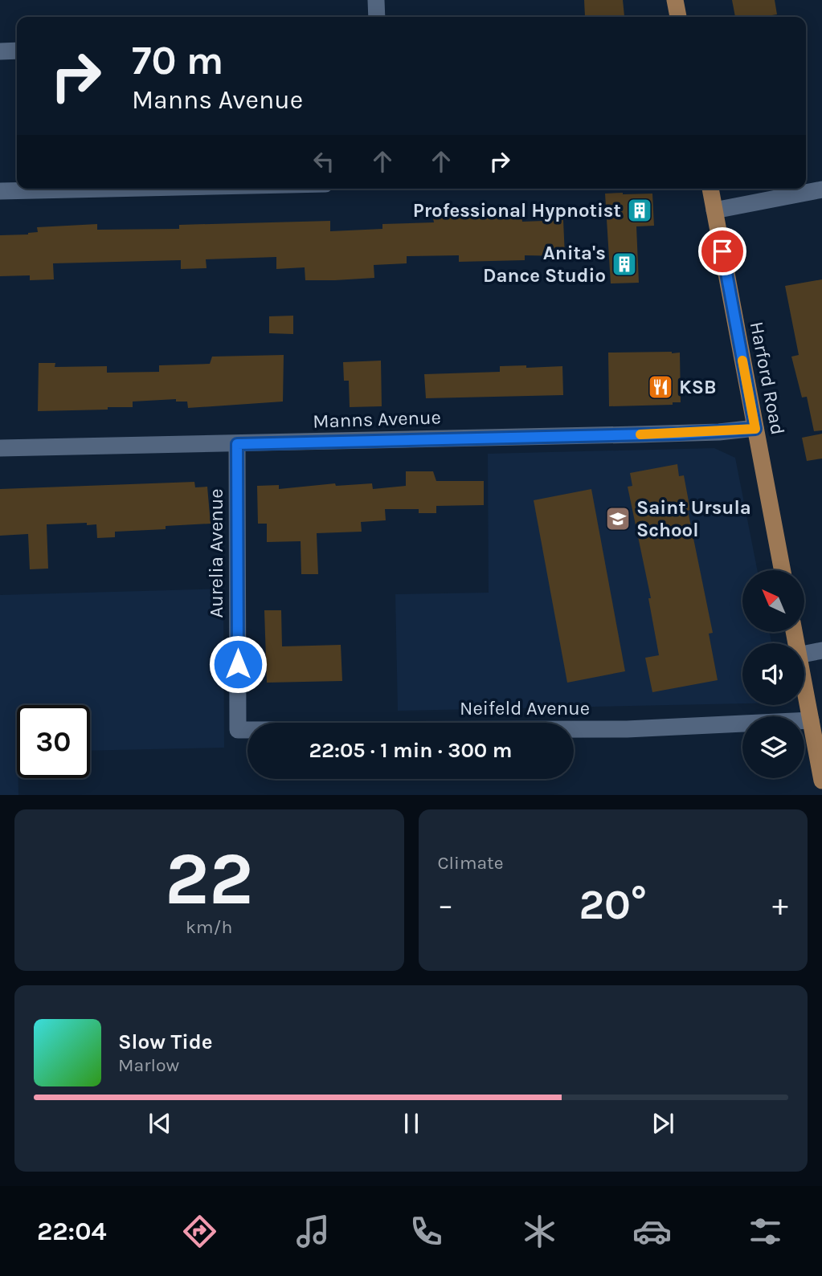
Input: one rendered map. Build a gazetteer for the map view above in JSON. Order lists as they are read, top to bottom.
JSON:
{
  "streets": {
    "main road": ["Harford Road"],
    "street": ["Manns Avenue", "Aurelia Avenue", "Neifeld Avenue"]
  },
  "crossings": [
    ["Harford Road", "Manns Avenue"],
    ["Manns Avenue", "Aurelia Avenue"],
    ["Aurelia Avenue", "Neifeld Avenue"]
  ],
  "places": {
    "building": ["Professional Hypnotist", "Anita's Dance Studio"],
    "restaurant": ["KSB"],
    "school or university": ["Saint Ursula School"]
  },
  "north": "top left",
  "page": {
    "turn": ["70 m", "Manns Avenue"],
    "limit": "30",
    "trip": "22:05 · 1 min · 300 m",
    "tile": [
      ["22", "km/h"],
      "Climate"
    ],
    "heat": ["−", "20°", "+"],
    "song": ["Slow Tide", "Marlow"],
    "tabs": "22:04"
  }
}
